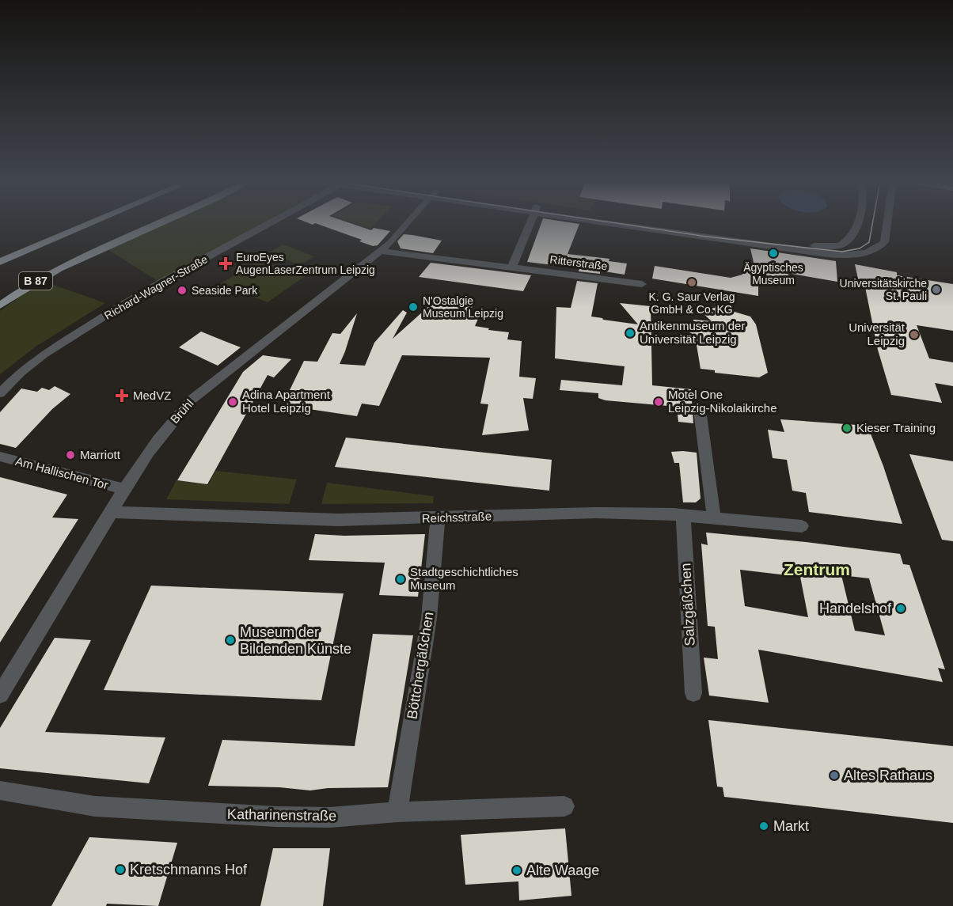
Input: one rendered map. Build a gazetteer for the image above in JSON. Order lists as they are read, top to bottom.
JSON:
{
  "streets": {
    "main road": ["B 87"],
    "street": [
      "Ritterstraße",
      "Richard-Wagner-Straße",
      "Brühl",
      "Am Hallischen Tor",
      "Reichsstraße",
      "Salzgäßchen",
      "Böttchergäßchen",
      "Katharinenstraße"
    ]
  },
  "crossings": [
    ["Ritterstraße", "Brühl"],
    ["Brühl", "Am Hallischen Tor"],
    ["Brühl", "Reichsstraße"],
    ["Reichsstraße", "Salzgäßchen"],
    ["Reichsstraße", "Böttchergäßchen"],
    ["Böttchergäßchen", "Katharinenstraße"]
  ],
  "districts": ["Zentrum"],
  "places": {
    "other": [
      "Ägyptisches Museum",
      "K. G. Saur Verlag GmbH & Co. KG",
      "Universitätskirche St. Pauli",
      "Seaside Park",
      "N'Ostalgie Museum Leipzig",
      "Antikenmuseum der Universität Leipzig",
      "Universität Leipzig",
      "Adina Apartment Hotel Leipzig",
      "Motel One Leipzig-Nikolaikirche",
      "Kieser Training",
      "Marriott",
      "Stadtgeschichtliches Museum",
      "Handelshof",
      "Museum der Bildenden Künste",
      "Altes Rathaus",
      "Markt",
      "Kretschmanns Hof",
      "Alte Waage"
    ],
    "health": ["EuroEyes AugenLaserZentrum Leipzig", "MedVZ"]
  }
}
